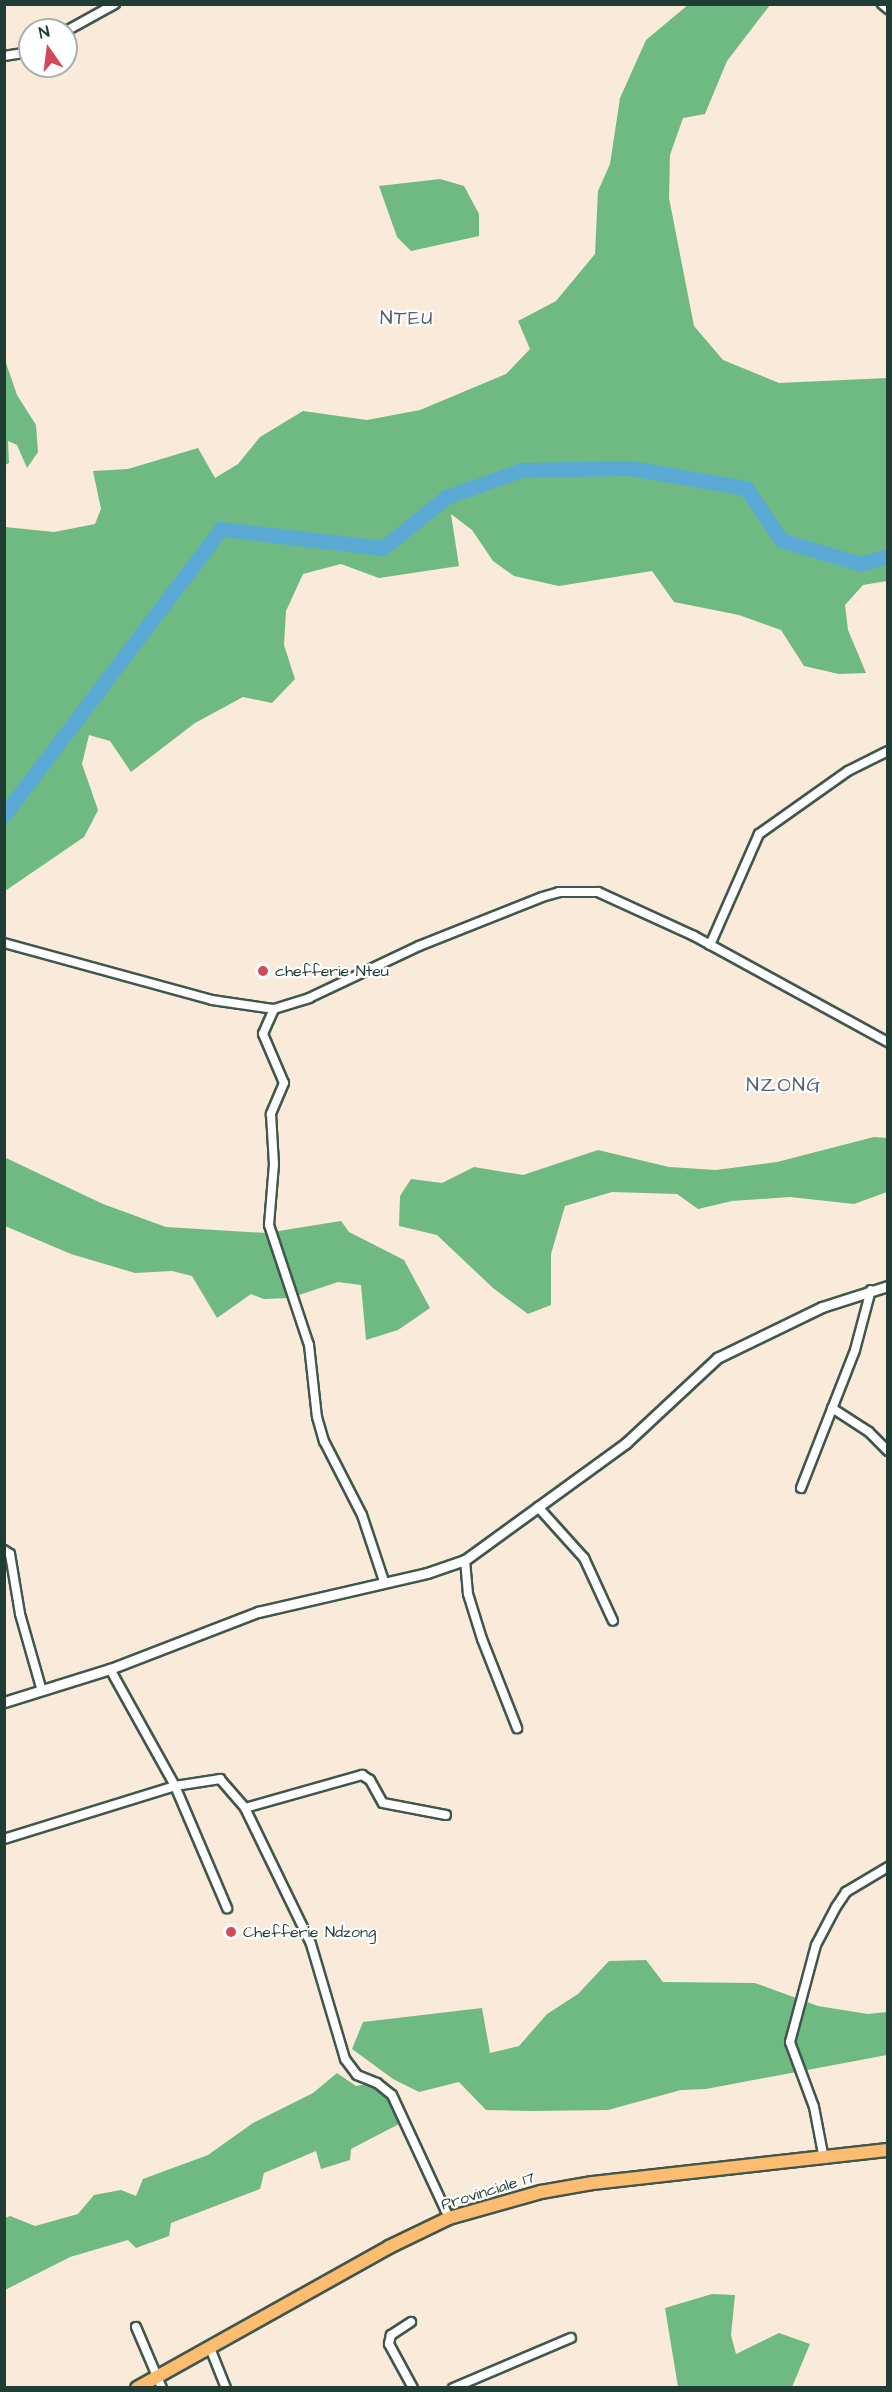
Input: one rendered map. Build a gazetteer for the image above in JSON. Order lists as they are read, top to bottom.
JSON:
{
  "streets": {
    "main road": ["Provinciale 17"]
  },
  "districts": ["NTEU", "NZONG"],
  "places": ["chefferie Nteu", "Chefferie Ndzong"],
  "north": "top"
}
